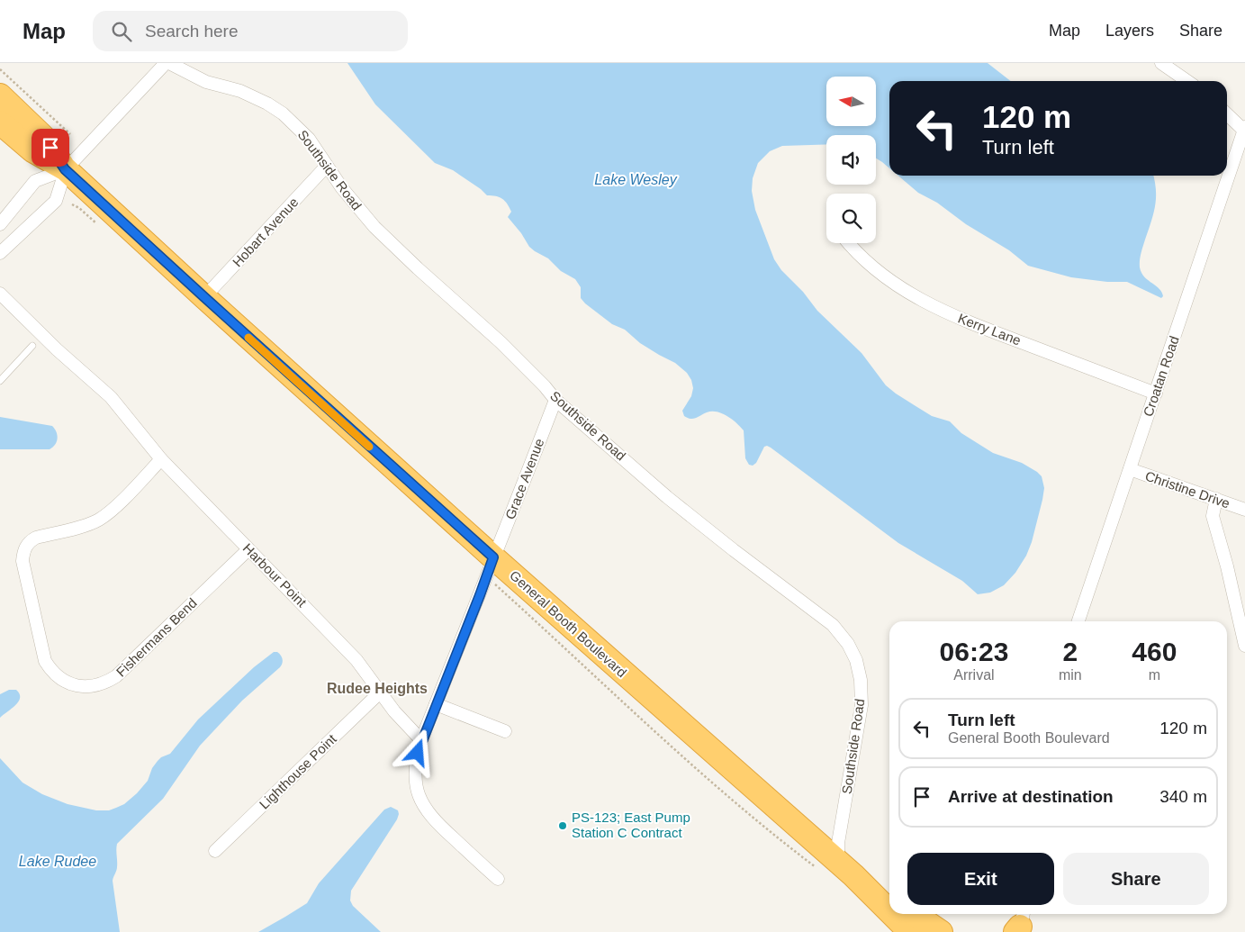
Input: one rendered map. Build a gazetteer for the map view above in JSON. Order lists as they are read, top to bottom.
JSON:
{
  "streets": {
    "highway": ["General Booth Boulevard"],
    "street": [
      "Southside Road",
      "Hobart Avenue",
      "Kerry Lane",
      "Croatan Road",
      "Grace Avenue",
      "Christine Drive",
      "Harbour Point",
      "Fishermans Bend",
      "Lighthouse Point"
    ]
  },
  "crossings": [
    ["Southside Road", "Hobart Avenue"],
    ["Southside Road", "Grace Avenue"],
    ["Southside Road", "General Booth Boulevard"],
    ["Hobart Avenue", "General Booth Boulevard"],
    ["Kerry Lane", "Croatan Road"],
    ["Croatan Road", "Christine Drive"],
    ["Grace Avenue", "Harbour Point"],
    ["Grace Avenue", "General Booth Boulevard"],
    ["Harbour Point", "Fishermans Bend"],
    ["Harbour Point", "Lighthouse Point"]
  ],
  "districts": ["Rudee Heights"],
  "water": ["Lake Wesley", "Lake Rudee"],
  "places": ["PS-123; East Pump Station C Contract"],
  "north": "left",
  "page": {
    "header": "Map",
    "search": "Search here",
    "nav": ["Map", "Layers", "Share"],
    "turn": ["120 m", "Turn left"],
    "eta": [
      "06:23",
      "Arrival",
      "2",
      "min",
      "460",
      "m"
    ],
    "list": [
      {
        "name": "Turn left",
        "note": "General Booth Boulevard",
        "value": "120 m"
      },
      {
        "name": "Arrive at destination",
        "value": "340 m"
      }
    ],
    "buttons": ["Exit", "Share"]
  }
}
